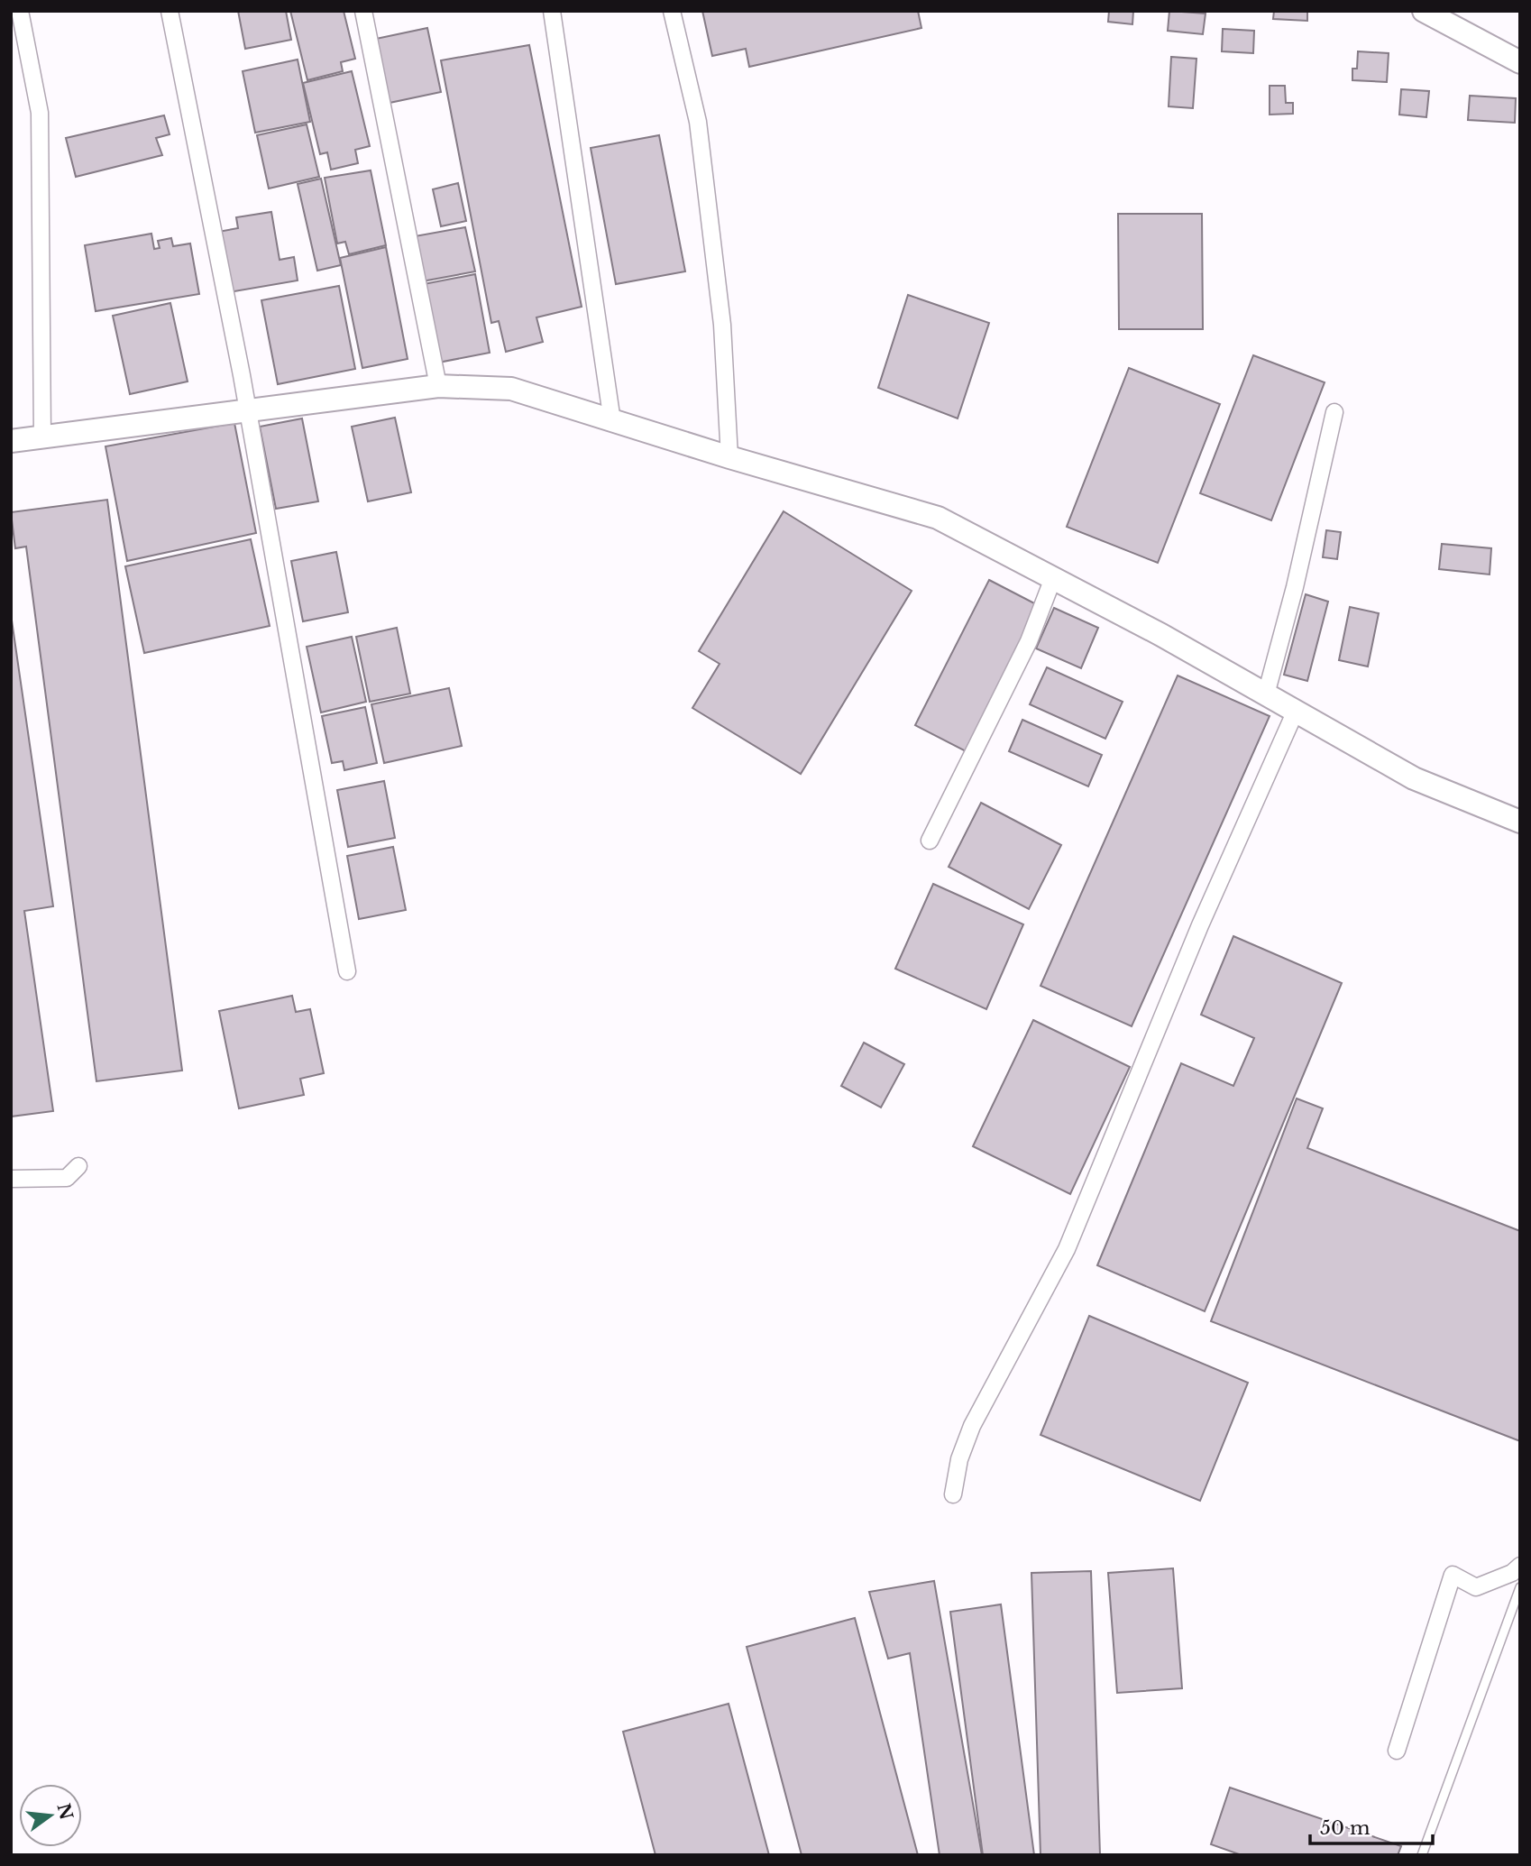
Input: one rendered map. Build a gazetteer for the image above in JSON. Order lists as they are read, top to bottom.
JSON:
{
  "scale_bar": "50 m",
  "north": "right"
}
